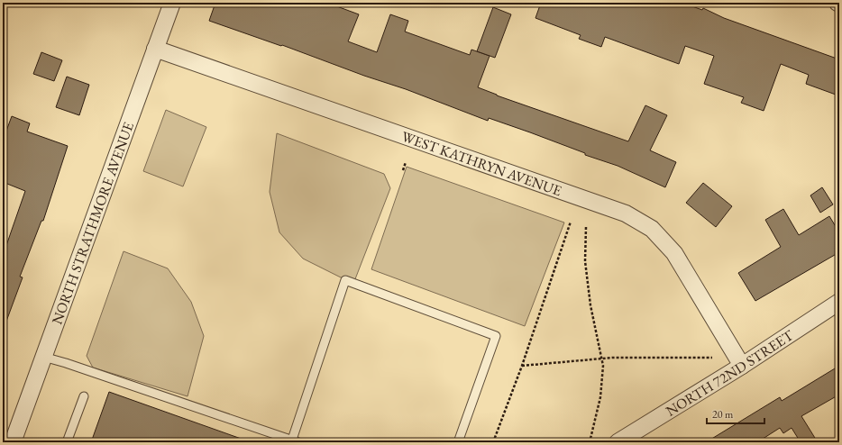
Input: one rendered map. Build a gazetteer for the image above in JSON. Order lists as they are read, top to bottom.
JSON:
{
  "streets": {
    "street": ["WEST KATHRYN AVENUE", "NORTH STRATHMORE AVENUE", "NORTH 72ND STREET"]
  },
  "crossings": [
    ["WEST KATHRYN AVENUE", "NORTH STRATHMORE AVENUE"],
    ["WEST KATHRYN AVENUE", "NORTH 72ND STREET"]
  ],
  "scale_bar": "20 m"
}
